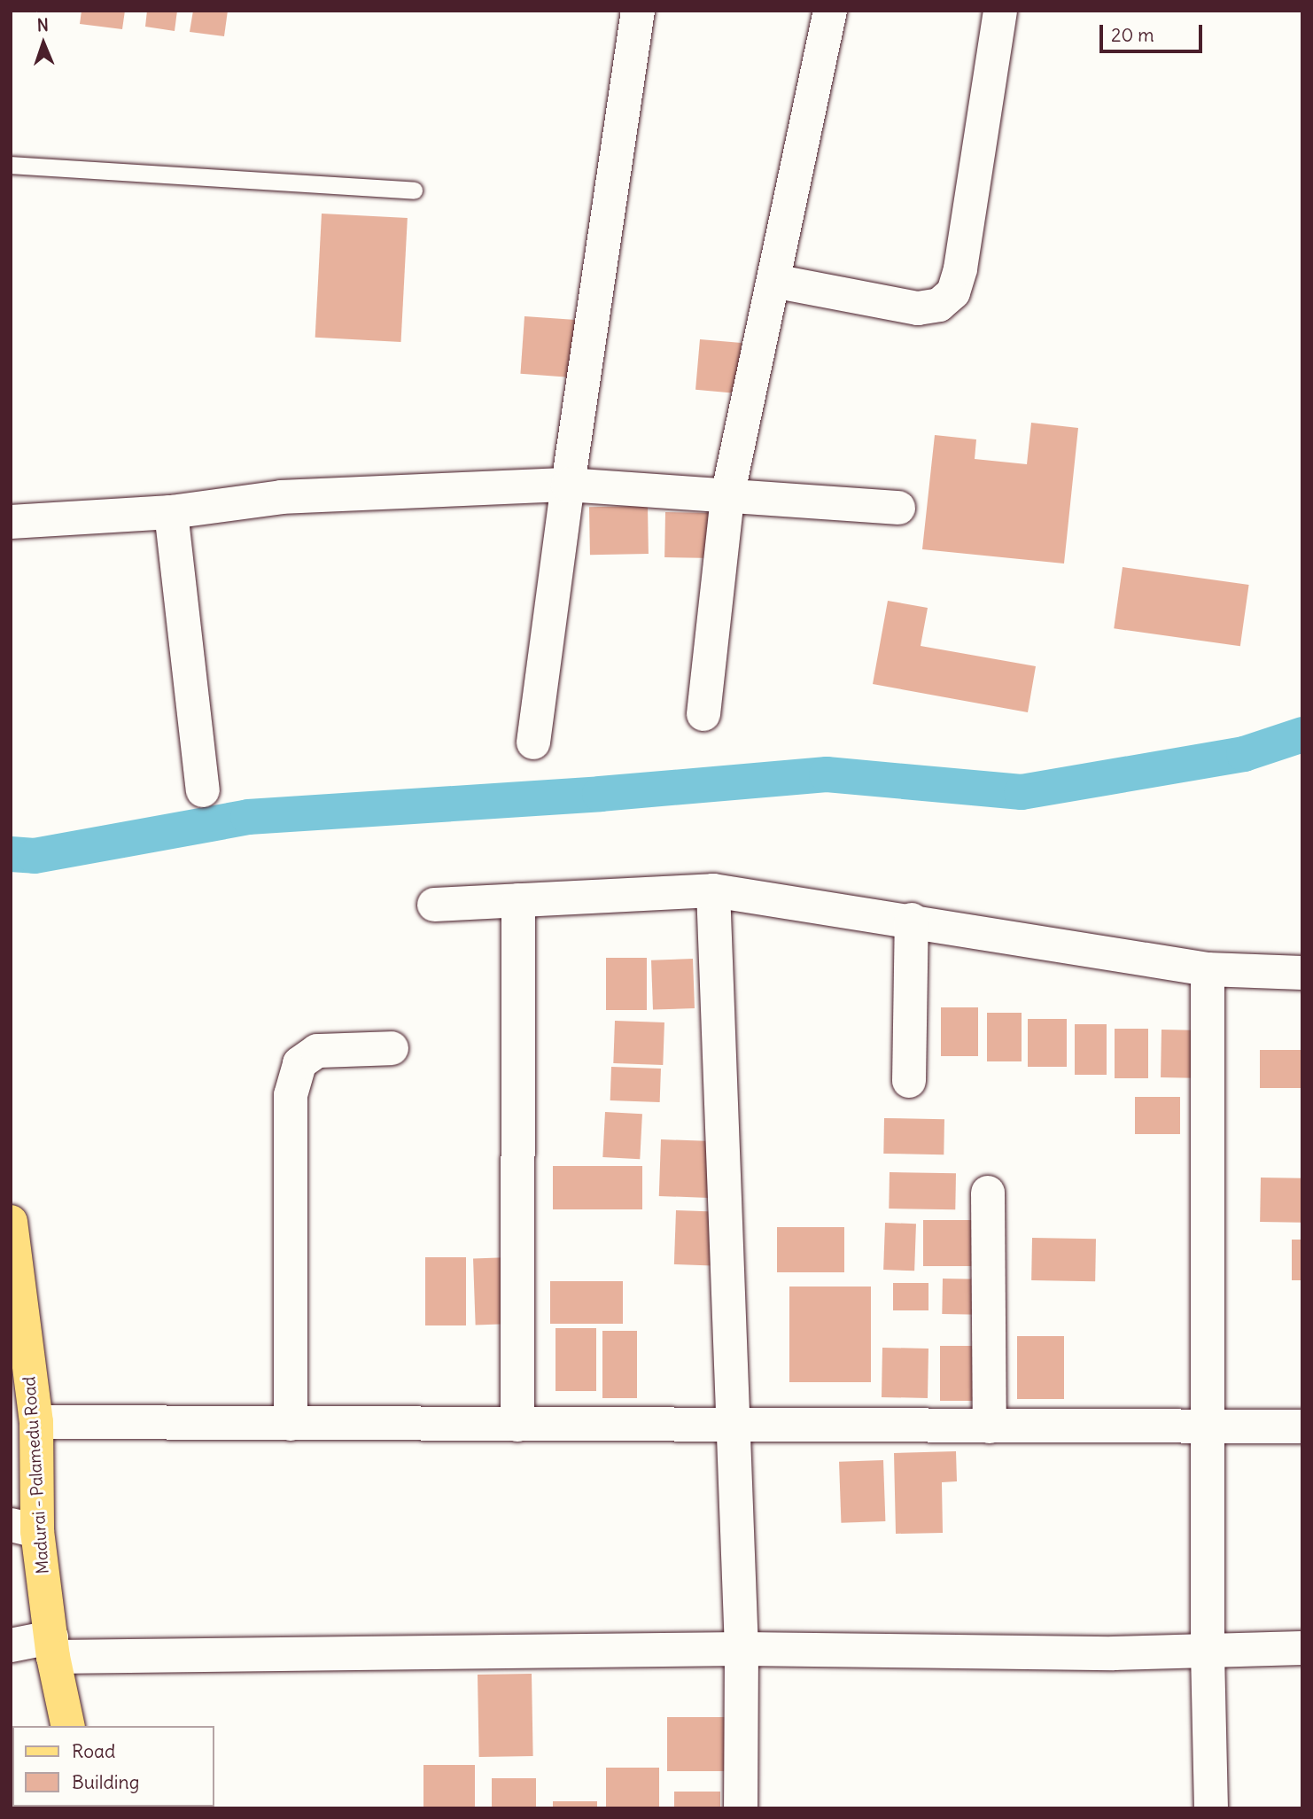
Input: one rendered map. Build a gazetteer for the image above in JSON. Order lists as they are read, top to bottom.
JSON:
{
  "streets": {
    "main road": ["Madurai - Palamedu Road"]
  },
  "legend": ["Road", "Building"],
  "scale_bar": "20 m",
  "north": "top"
}
